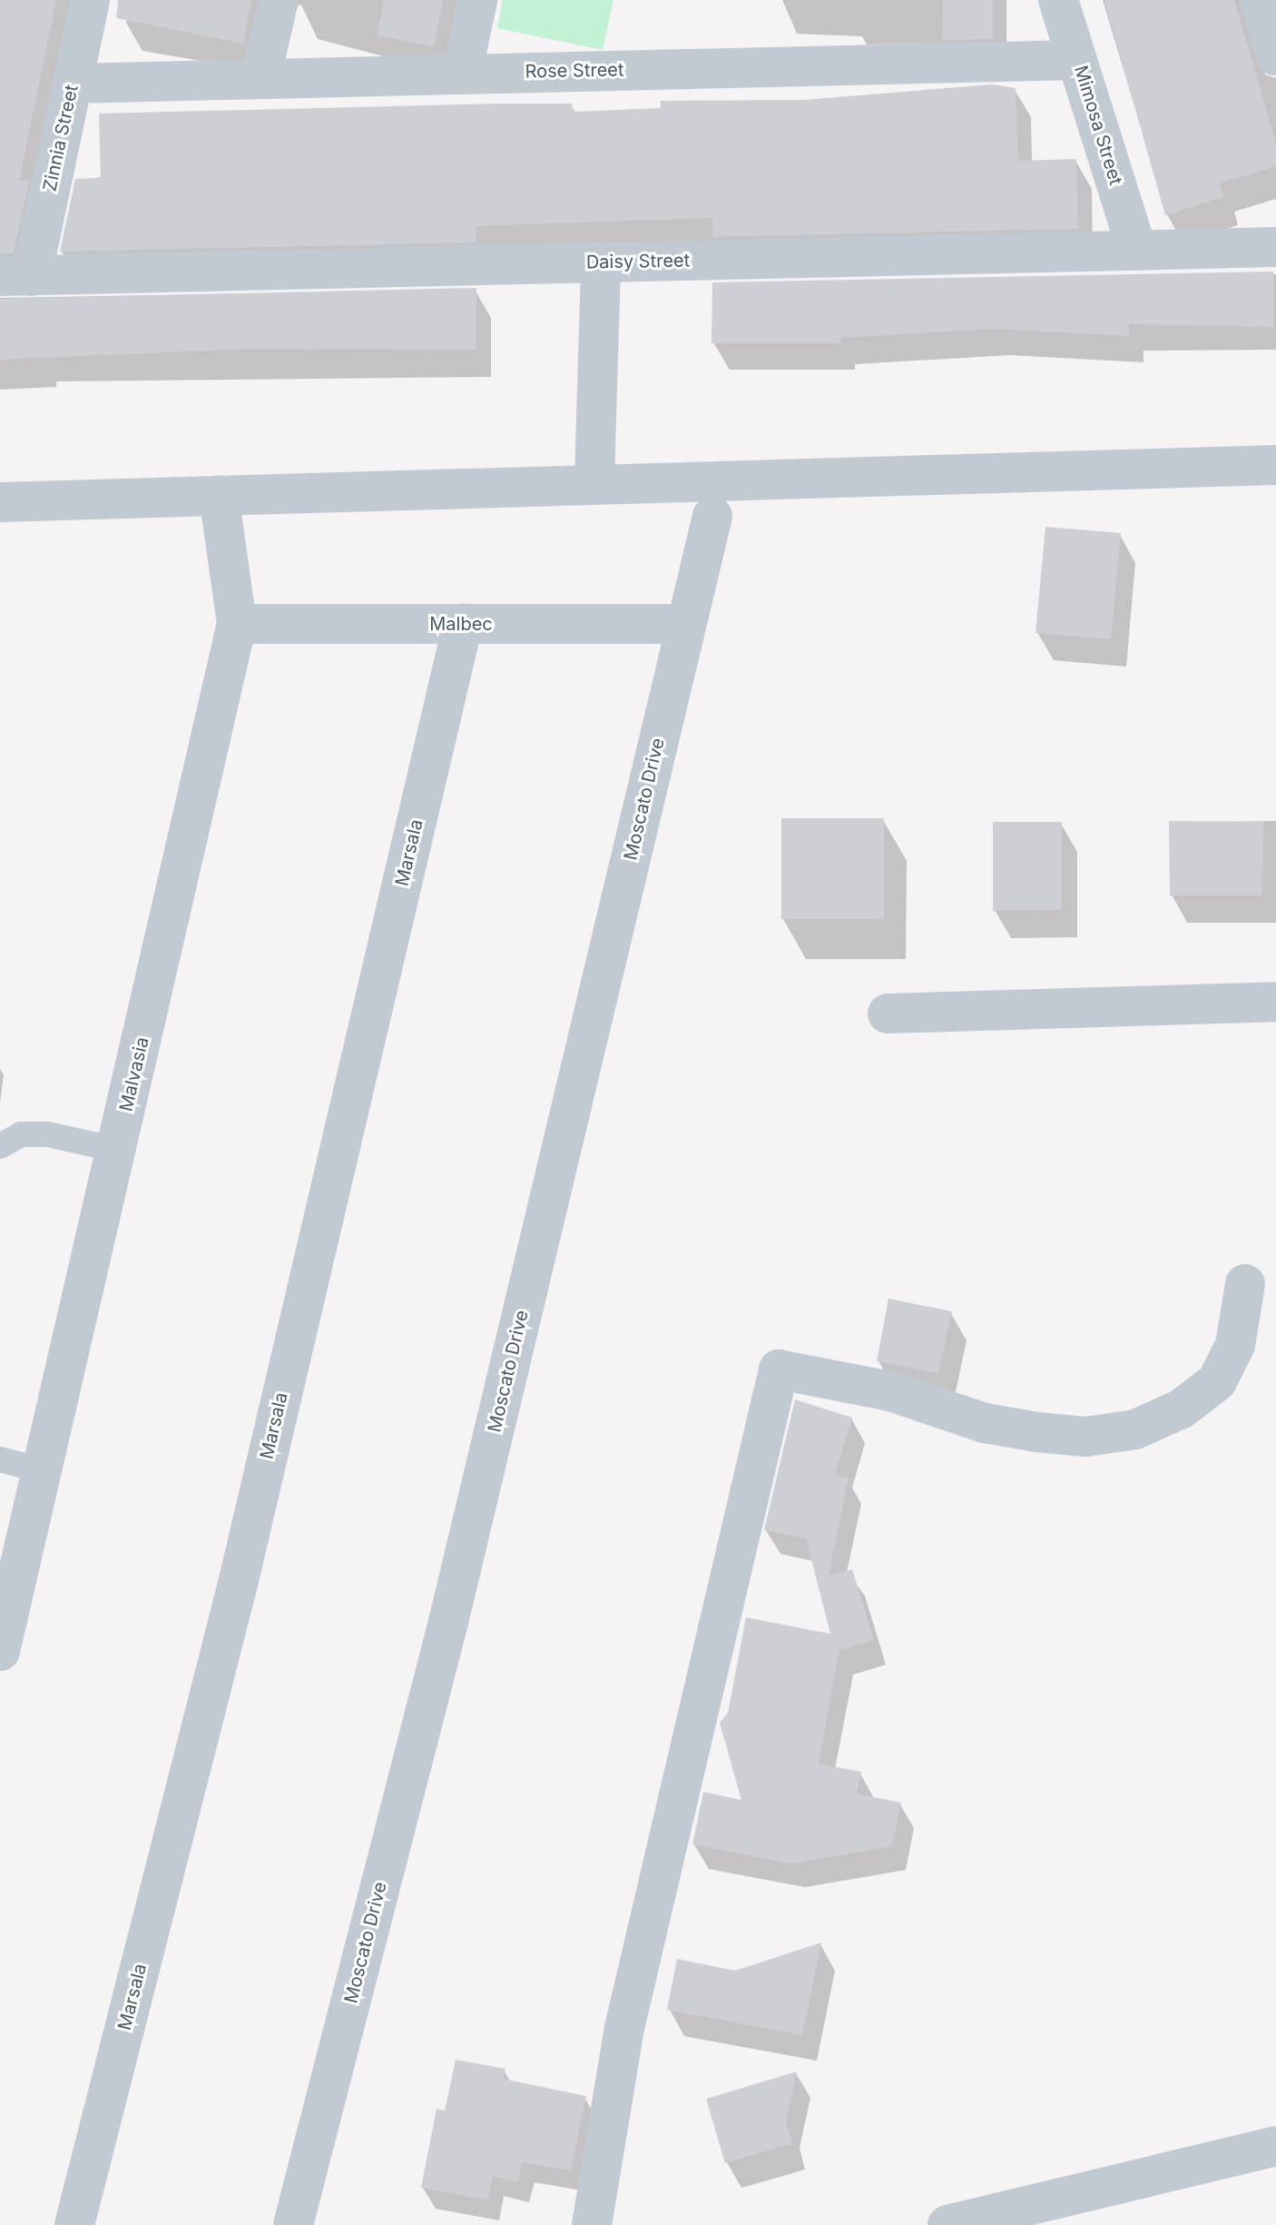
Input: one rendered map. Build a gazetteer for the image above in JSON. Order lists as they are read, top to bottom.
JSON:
{
  "streets": {
    "street": [
      "Rose Street",
      "Mimosa Street",
      "Zinnia Street",
      "Daisy Street",
      "Malbec",
      "Moscato Drive",
      "Marsala",
      "Malvasia"
    ]
  },
  "crossings": [
    ["Rose Street", "Mimosa Street"],
    ["Rose Street", "Zinnia Street"],
    ["Mimosa Street", "Daisy Street"],
    ["Zinnia Street", "Daisy Street"],
    ["Malbec", "Moscato Drive"],
    ["Malbec", "Marsala"],
    ["Malbec", "Malvasia"]
  ]
}
